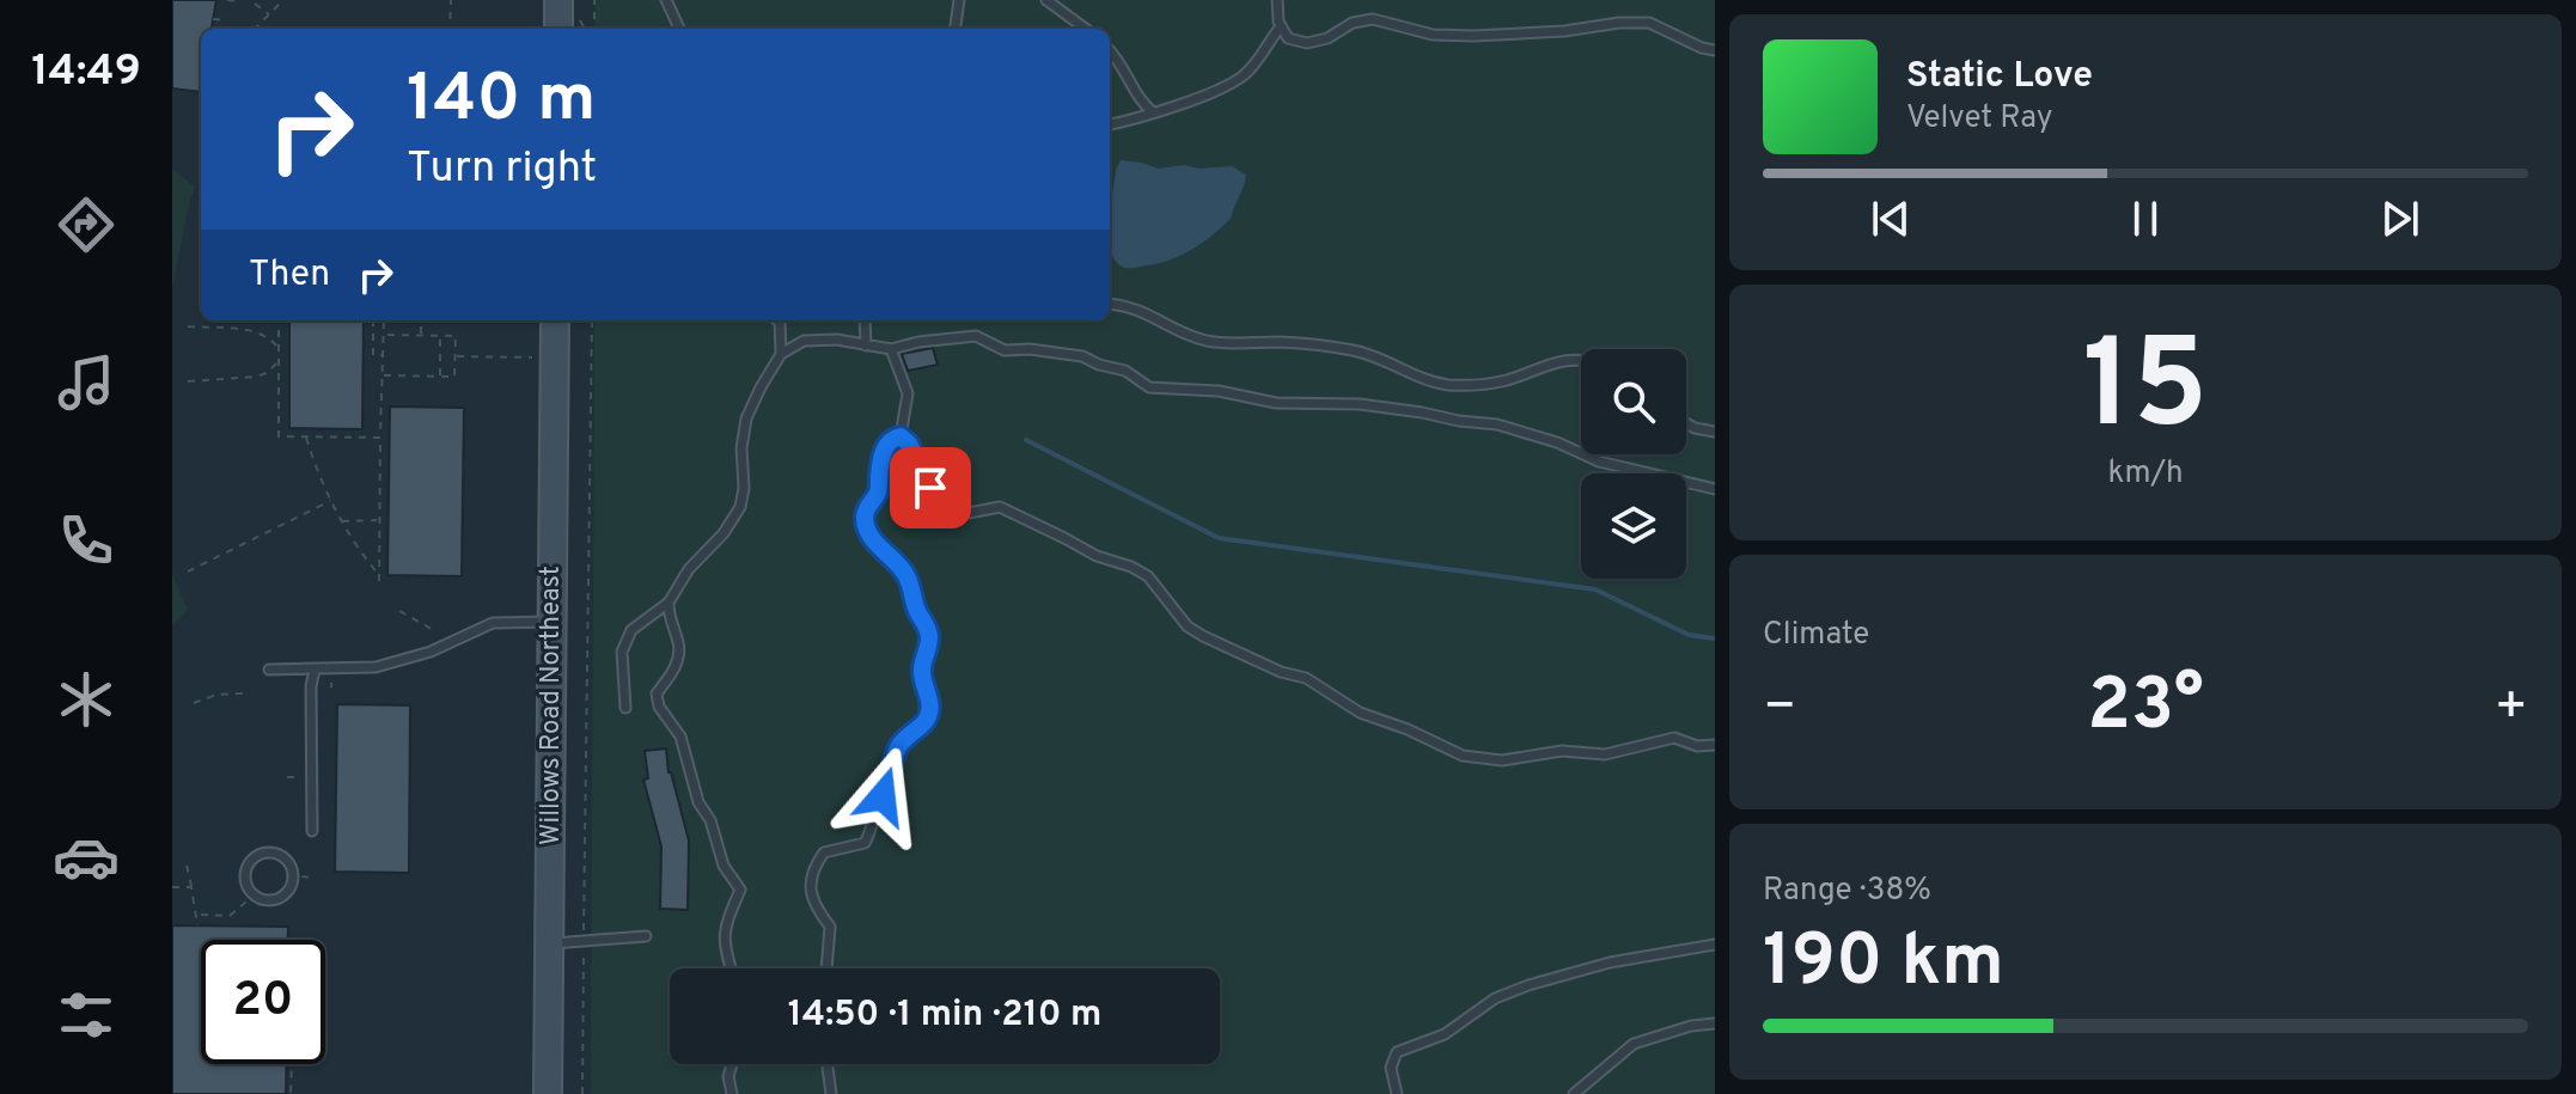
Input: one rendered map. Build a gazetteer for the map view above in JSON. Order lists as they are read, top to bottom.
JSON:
{
  "streets": {
    "main road": ["Willows Road Northeast"]
  },
  "page": {
    "tabs": "14:49",
    "turn": ["140 m", "Turn right"],
    "song": ["Static Love", "Velvet Ray"],
    "then": "Then",
    "tile": [
      ["15", "km/h"],
      "Climate",
      ["Range · 38%", "190 km"]
    ],
    "heat": ["−", "23°", "+"],
    "limit": "20",
    "trip": "14:50 · 1 min · 210 m"
  }
}
